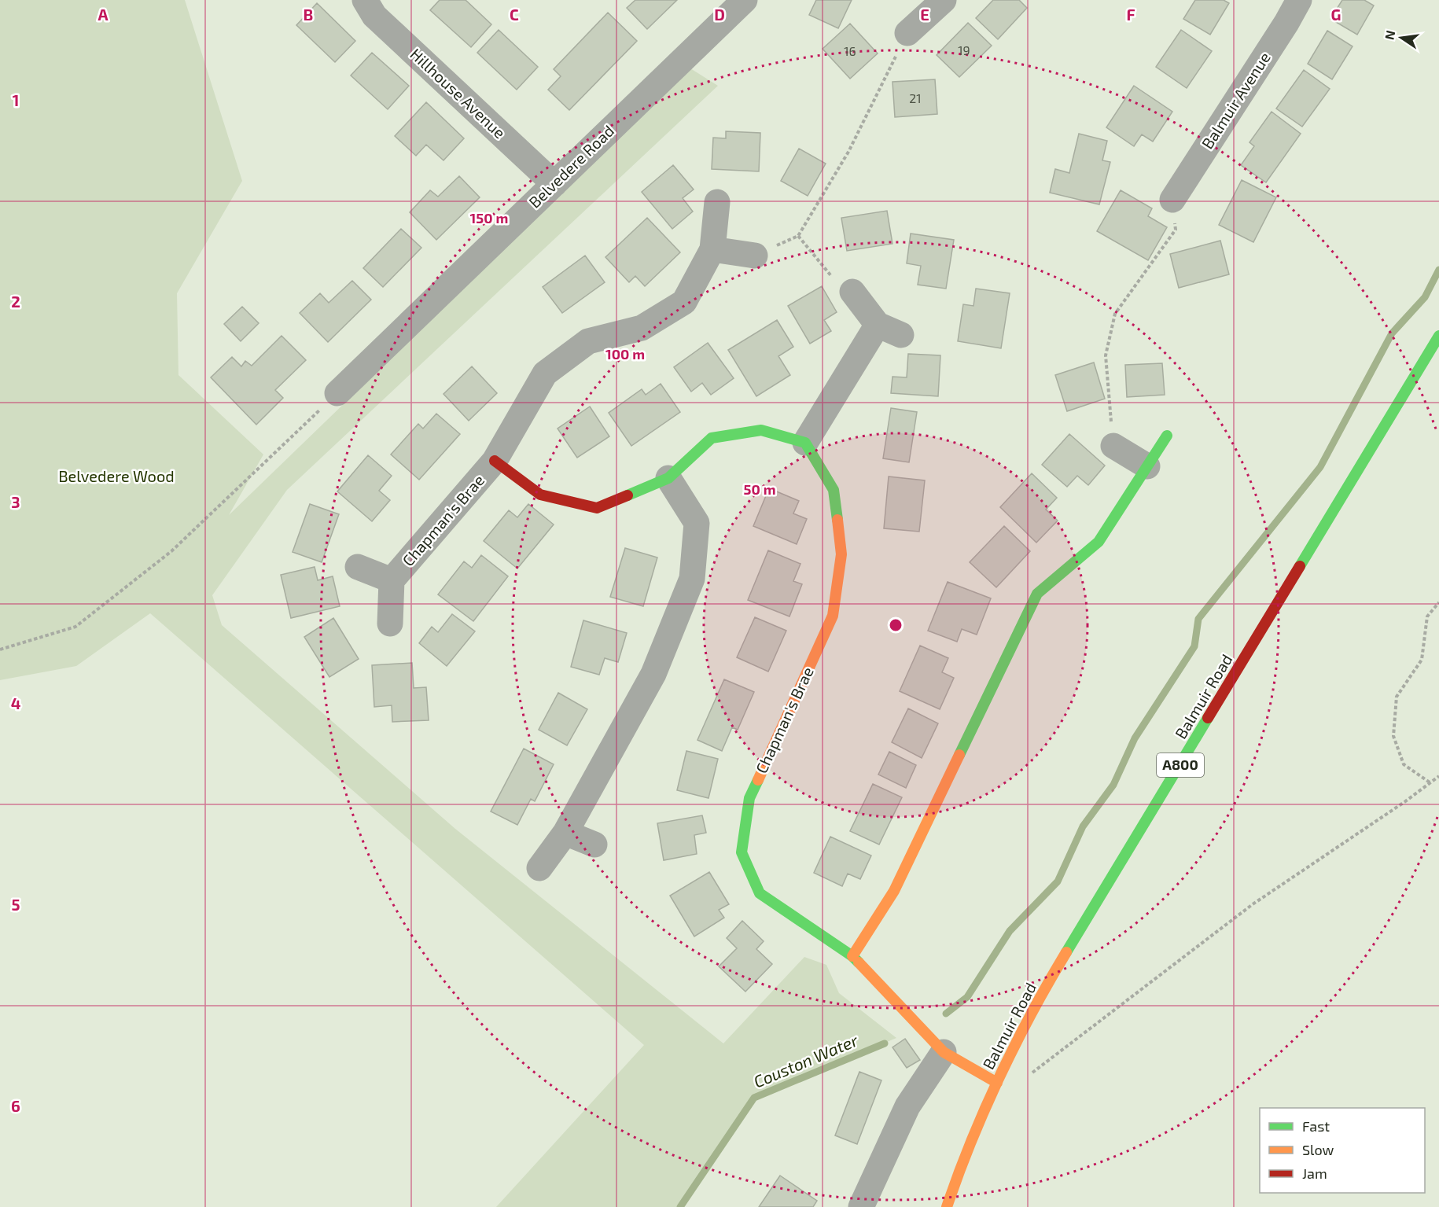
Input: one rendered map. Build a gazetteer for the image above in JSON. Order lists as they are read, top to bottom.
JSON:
{
  "streets": {
    "street": [
      "Hillhouse Avenue",
      "Balmuir Avenue",
      "Belvedere Road",
      "Chapman's Brae",
      "Balmuir Road",
      "A800"
    ]
  },
  "crossings": [
    ["Hillhouse Avenue", "Belvedere Road"],
    ["Chapman's Brae", "Balmuir Road"]
  ],
  "water": ["Couston Water"],
  "parks": ["Belvedere Wood"],
  "house_numbers": ["19", "16", "21"],
  "legend": ["Fast", "Slow", "Jam"],
  "north": "left",
  "grid": {
    "columns": [
      "A",
      "B",
      "C",
      "D",
      "E",
      "F",
      "G"
    ],
    "rows": [
      "1",
      "2",
      "3",
      "4",
      "5",
      "6"
    ]
  },
  "rings": ["150 m", "100 m", "50 m"]
}
